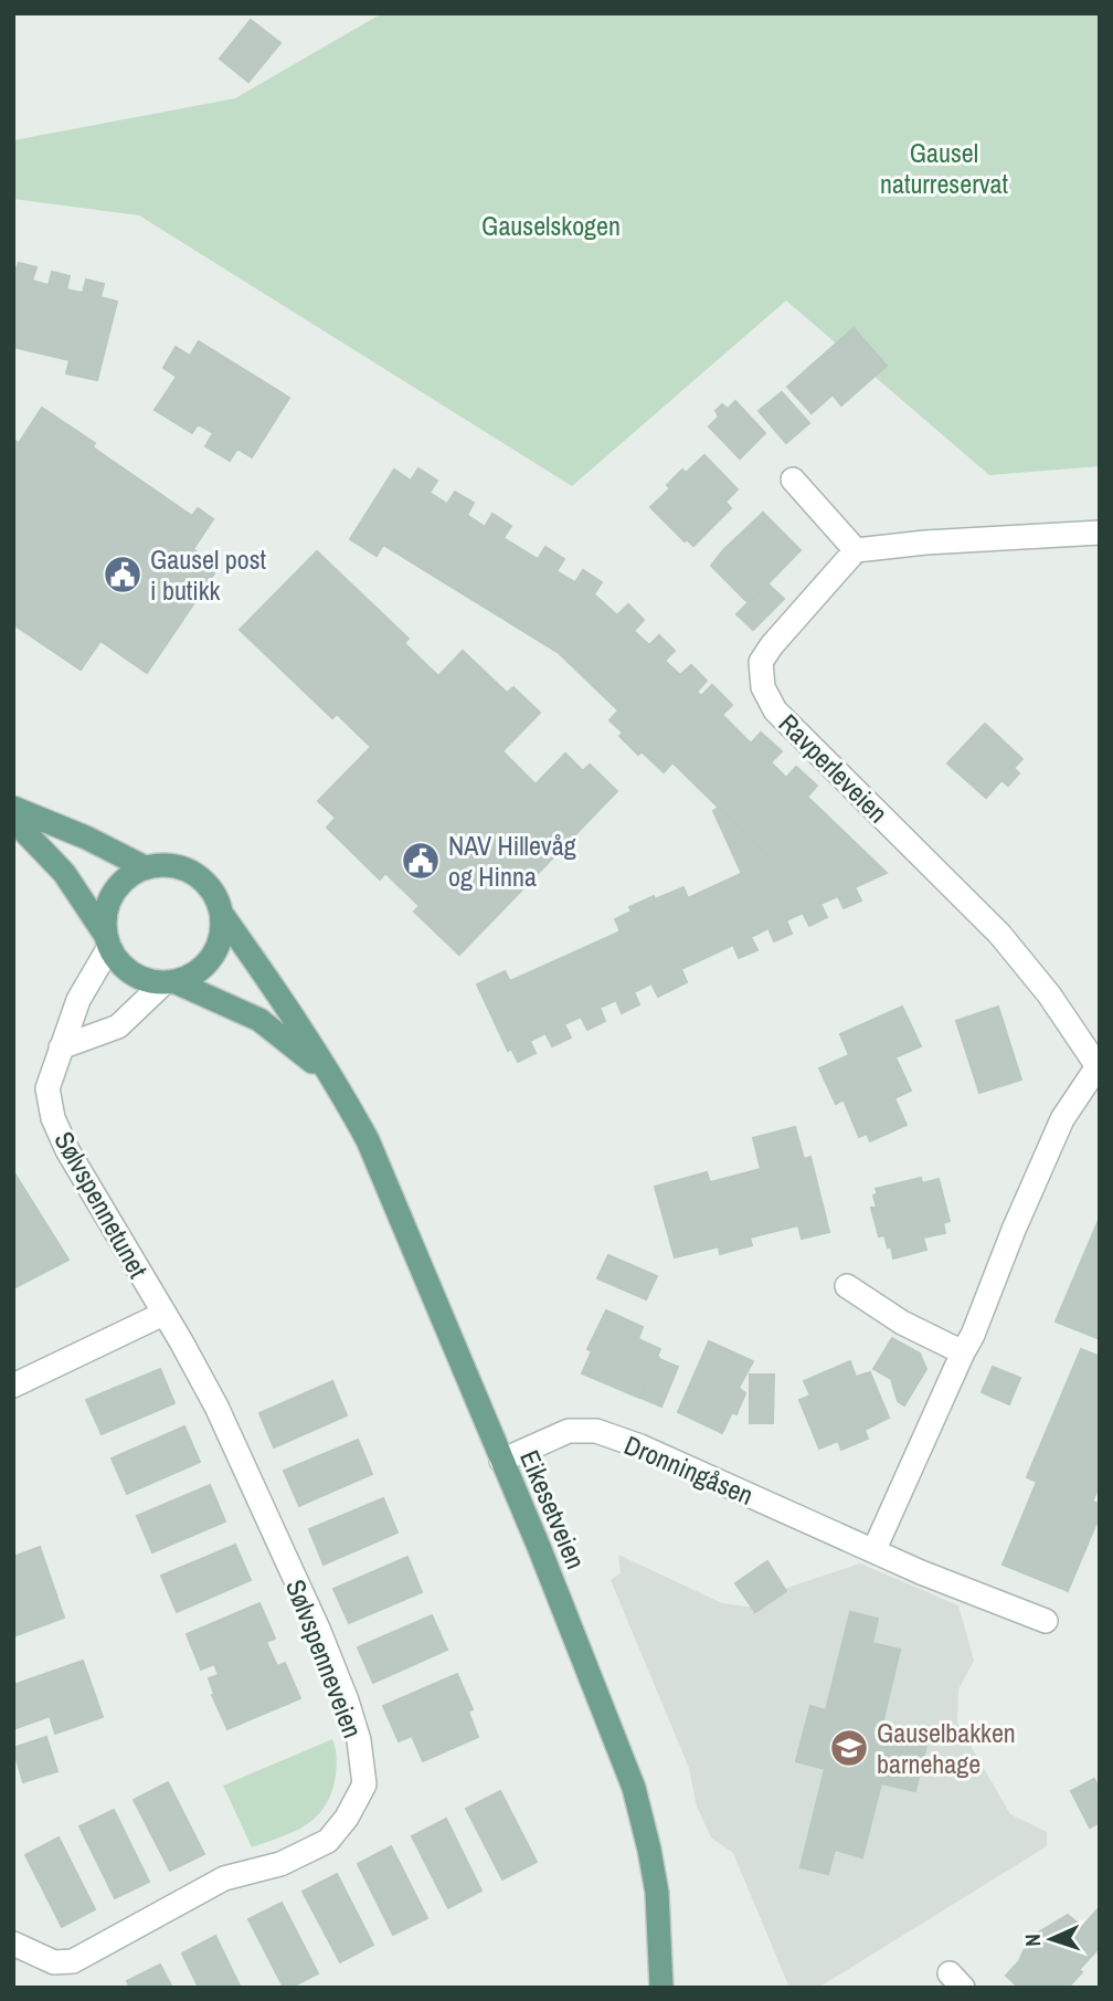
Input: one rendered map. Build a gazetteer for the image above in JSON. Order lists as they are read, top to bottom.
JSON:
{
  "streets": {
    "main road": ["Eikesetveien"],
    "street": [
      "Ravperleveien",
      "Sølvspennetunet",
      "Dronningåsen",
      "Sølvspenneveien"
    ]
  },
  "crossings": [
    ["Sølvspennetunet", "Eikesetveien"],
    ["Sølvspennetunet", "Sølvspenneveien"],
    ["Dronningåsen", "Eikesetveien"]
  ],
  "parks": ["Gausel naturreservat", "Gauselskogen"],
  "places": {
    "public building": ["Gausel post i butikk", "NAV Hillevåg og Hinna"],
    "school or university": ["Gauselbakken barnehage"]
  },
  "north": "left"
}
